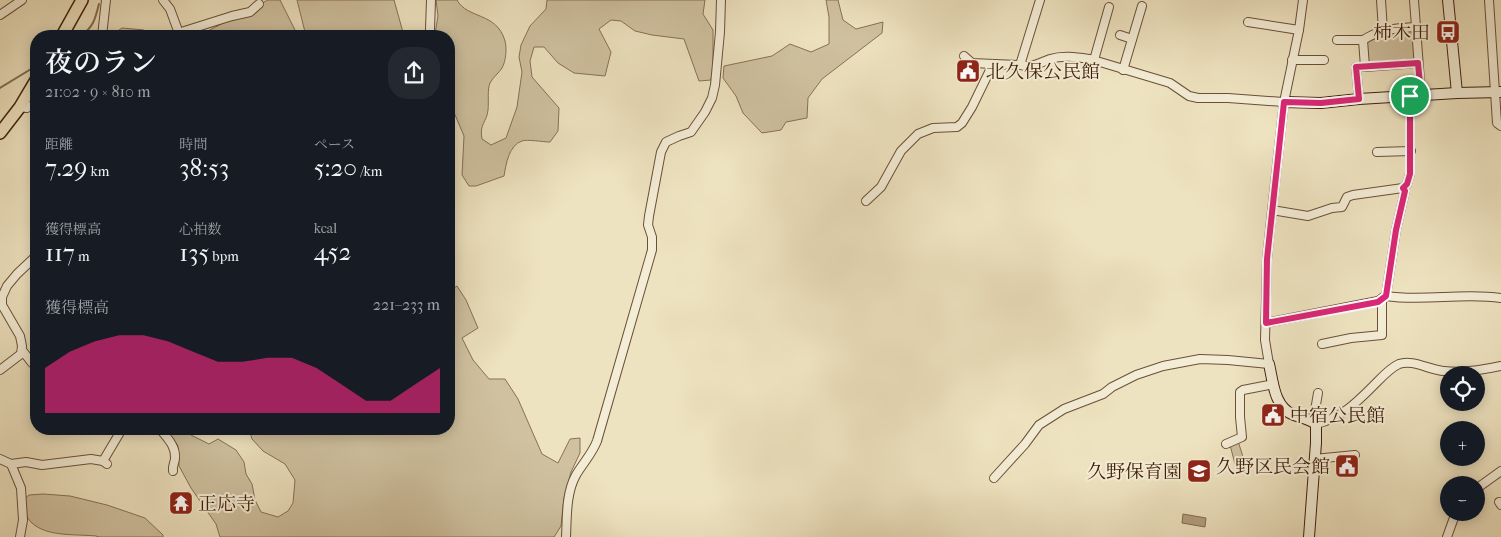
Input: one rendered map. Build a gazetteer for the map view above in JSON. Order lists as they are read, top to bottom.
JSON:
{
  "places": {
    "bus stop": ["柿木田"],
    "public building": ["北久保公民館", "中宿公民館", "久野区民会館"],
    "school or university": ["久野保育園"],
    "temple": ["正応寺"]
  },
  "page": {
    "heading": ["夜のラン", "21:02 · 9 × 810 m"],
    "stats": [
      ["距離", "7.29 km"],
      ["時間", "38:53"],
      ["ペース", "5:20 /km"],
      ["獲得標高", "117 m"],
      ["心拍数", "135 bpm"],
      ["kcal", "452"]
    ],
    "chart": ["獲得標高", "221–233 m"],
    "map_buttons": ["+", "−"]
  }
}
